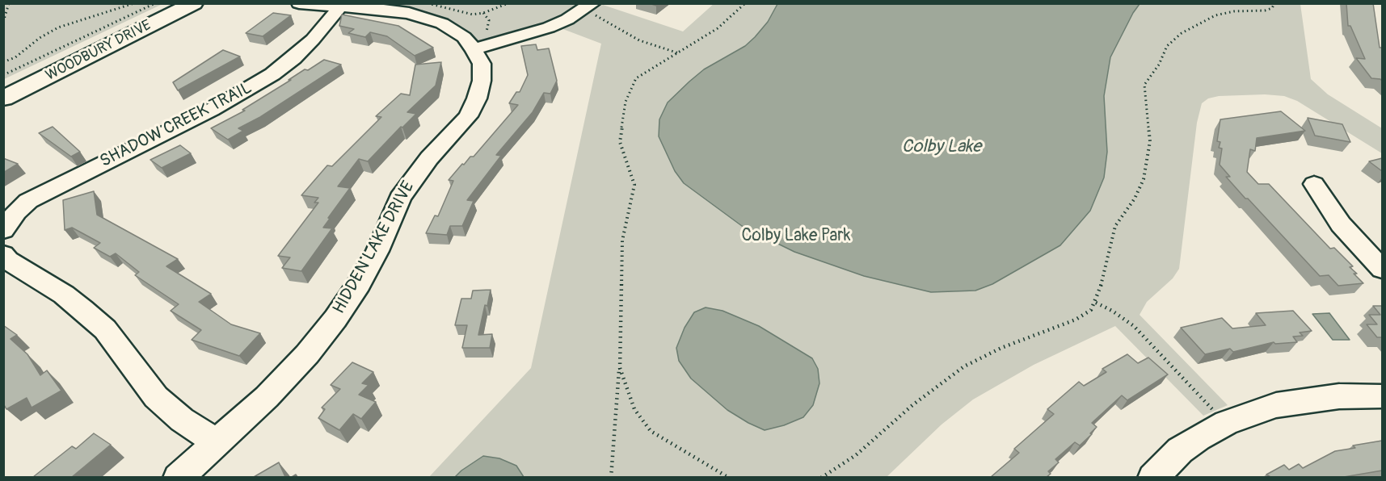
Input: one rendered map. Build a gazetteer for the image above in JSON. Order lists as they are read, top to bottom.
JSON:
{
  "streets": {
    "main road": ["WOODBURY DRIVE"],
    "street": ["SHADOW CREEK TRAIL", "HIDDEN LAKE DRIVE"]
  },
  "crossings": [
    ["SHADOW CREEK TRAIL", "HIDDEN LAKE DRIVE"]
  ],
  "water": ["Colby Lake"],
  "parks": ["Colby Lake Park"]
}
